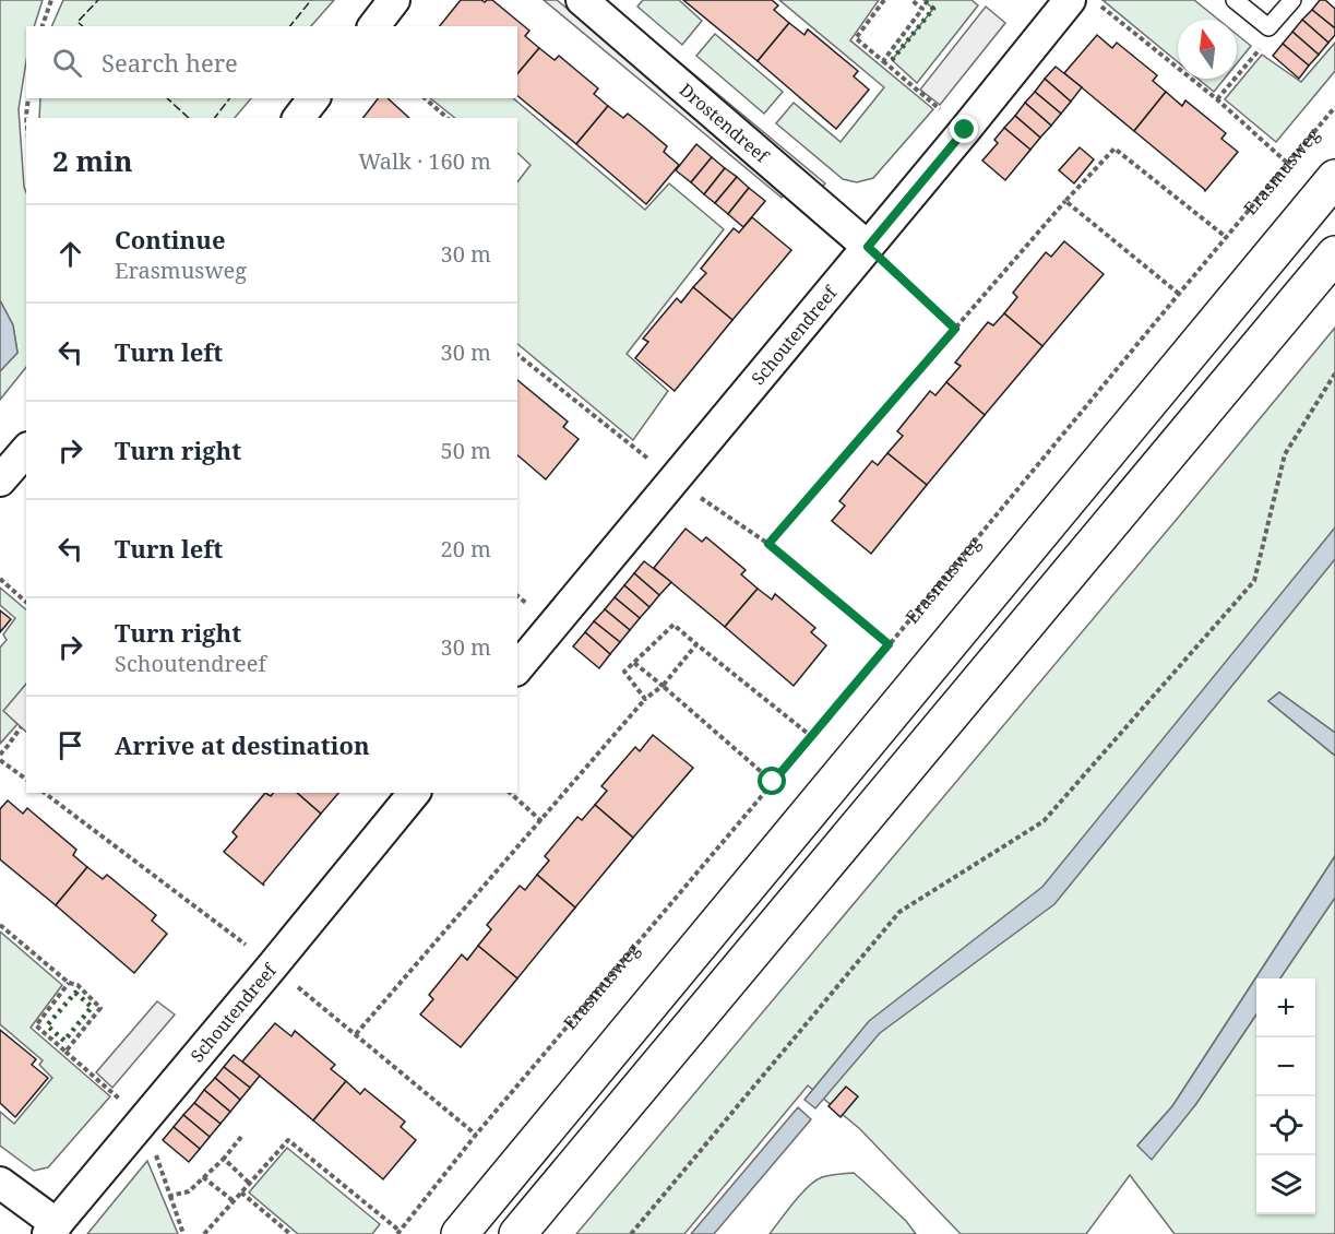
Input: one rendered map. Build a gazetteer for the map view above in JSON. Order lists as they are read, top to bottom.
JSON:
{
  "streets": {
    "street": ["Drostendreef", "Schoutendreef"],
    "path": ["Erasmusweg"]
  },
  "crossings": [
    ["Drostendreef", "Schoutendreef"]
  ],
  "north": "top",
  "page": {
    "search": "Search here",
    "heading": ["2 min", "Walk · 160 m"],
    "list": [
      ["Continue", "Erasmusweg", "30 m"],
      ["Turn left", "30 m"],
      ["Turn right", "50 m"],
      ["Turn left", "20 m"],
      ["Turn right", "Schoutendreef", "30 m"],
      "Arrive at destination"
    ],
    "map_buttons": ["+", "−"]
  }
}
